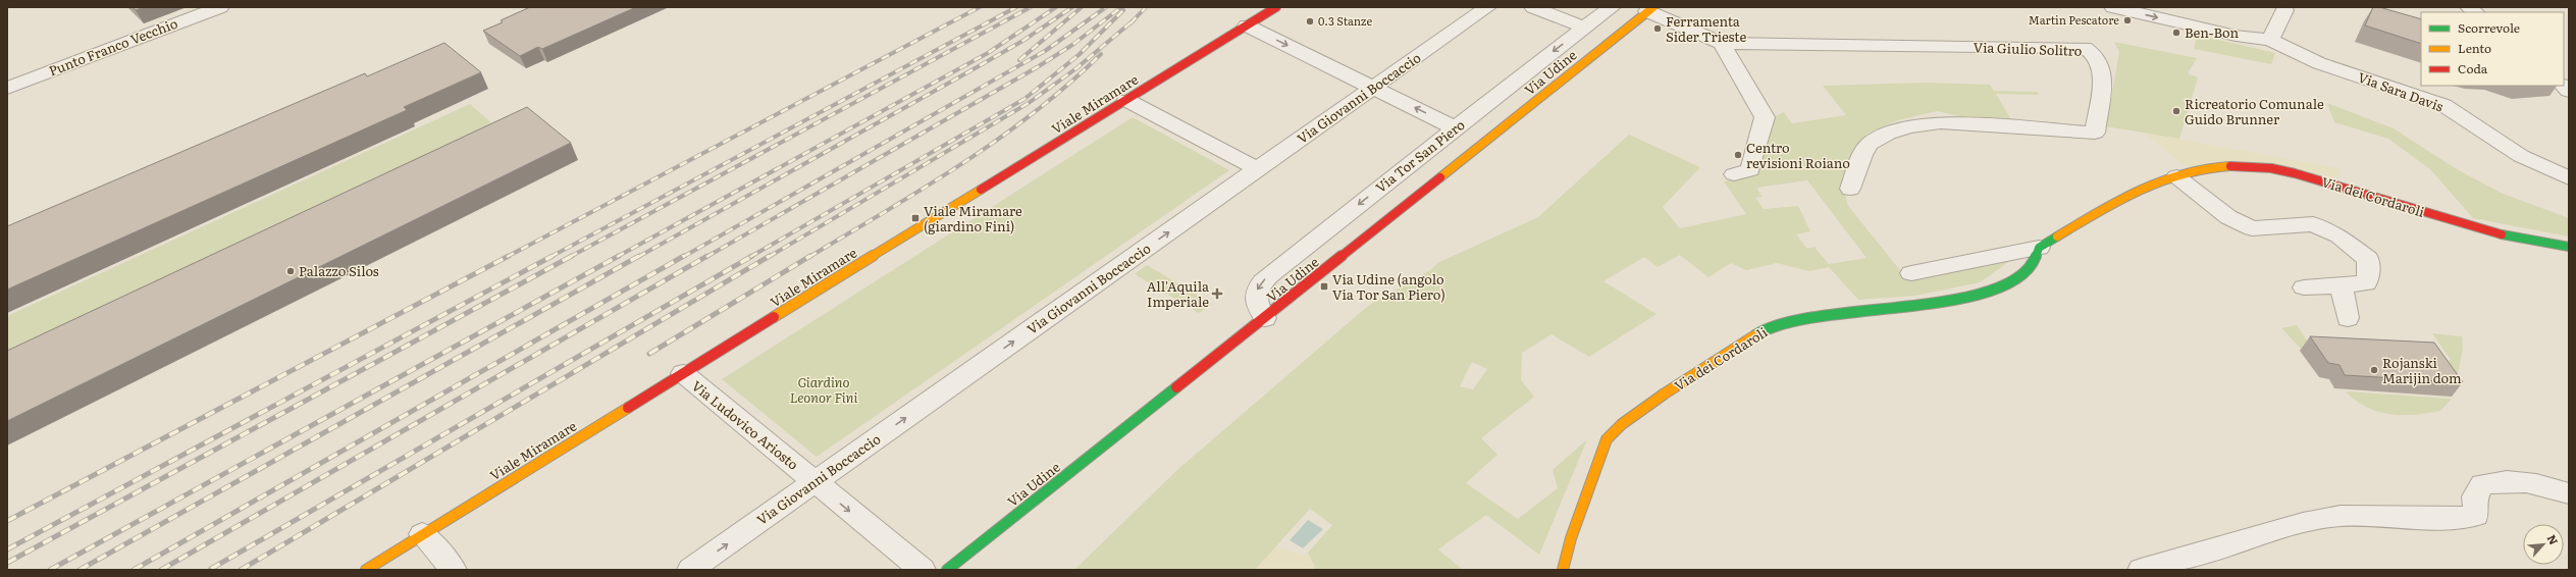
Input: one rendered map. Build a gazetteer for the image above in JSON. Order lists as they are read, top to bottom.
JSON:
{
  "streets": {
    "main road": ["Via Udine", "Viale Miramare", "Via dei Cordaroli"],
    "street": [
      "Punto Franco Vecchio",
      "Via Giulio Solitro",
      "Via Sara Davis",
      "Via Giovanni Boccaccio",
      "Via Tor San Piero",
      "Via Ludovico Ariosto"
    ]
  },
  "crossings": [
    ["Via Giulio Solitro", "Via Udine"],
    ["Via Udine", "Via Tor San Piero"],
    ["Via Giovanni Boccaccio", "Via Ludovico Ariosto"],
    ["Viale Miramare", "Via Ludovico Ariosto"]
  ],
  "one_way": ["Via Giovanni Boccaccio", "Via Tor San Piero", "Via Ludovico Ariosto"],
  "parks": ["Giardino Leonor Fini"],
  "places": {
    "other": [
      "Martin Pescatore",
      "0.3 Stanze",
      "Ferramenta Sider Trieste",
      "Ben-Bon",
      "Ricreatorio Comunale Guido Brunner",
      "Centro revisioni Roiano",
      "Palazzo Silos",
      "Rojanski Marijin dom"
    ],
    "transit": ["Viale Miramare (giardino Fini)", "Via Udine (angolo Via Tor San Piero)"],
    "health": ["All'Aquila Imperiale"]
  },
  "legend": ["Scorrevole", "Lento", "Coda"],
  "north": "top right"
}
